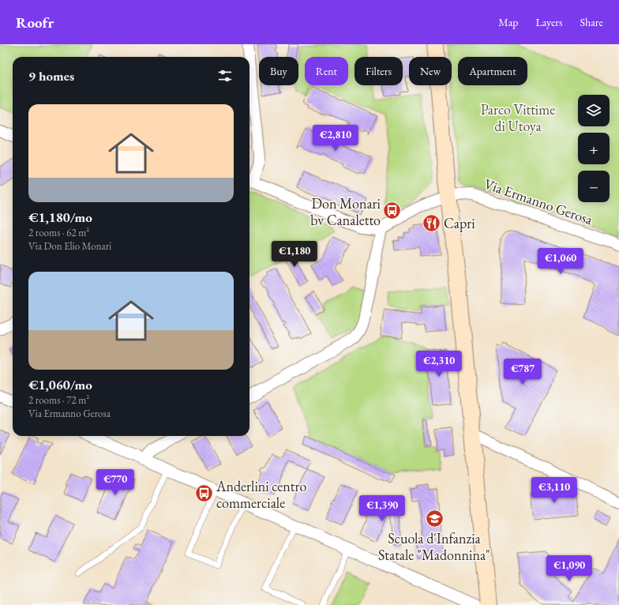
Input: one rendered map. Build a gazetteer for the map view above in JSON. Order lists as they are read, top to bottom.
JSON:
{
  "streets": {
    "street": ["Via Ermanno Gerosa"]
  },
  "parks": ["Parco Vittime di Utoya"],
  "places": {
    "bus stop": ["Don Monari bv Canaletto", "Anderlini centro commerciale"],
    "restaurant": ["Capri"],
    "school or university": ["Scuola d'Infanzia Statale \"Madonnina\""]
  },
  "page": {
    "header": "Roofr",
    "nav": ["Map", "Layers", "Share"],
    "chip": [
      "Buy",
      "Rent",
      "Filters",
      "New",
      "Apartment"
    ],
    "heading": "9 homes",
    "map_buttons": ["+", "−"],
    "list": [
      {
        "name": "€1,180/mo",
        "note": "2 rooms · 62 m² · Via Don Elio Monari"
      },
      {
        "name": "€1,060/mo",
        "note": "2 rooms · 72 m² · Via Ermanno Gerosa"
      }
    ],
    "price": [
      "€2,810",
      "€1,180",
      "€1,060",
      "€2,310",
      "€787",
      "€770",
      "€3,110",
      "€1,390",
      "€1,090"
    ]
  }
}
